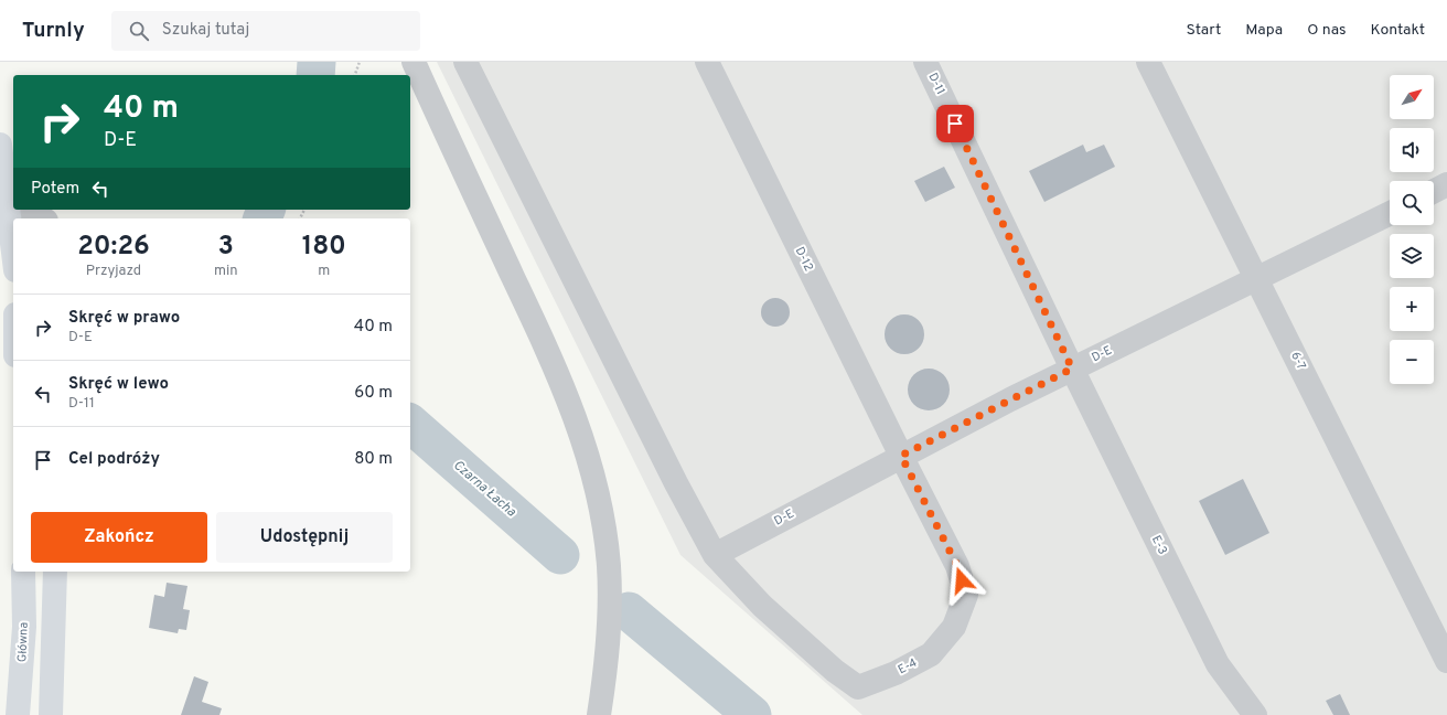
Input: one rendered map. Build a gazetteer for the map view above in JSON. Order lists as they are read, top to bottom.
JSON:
{
  "streets": {
    "main road": ["Główna"],
    "street": [
      "D-11",
      "D-12",
      "D-E",
      "6-7",
      "E-3",
      "E-4"
    ]
  },
  "crossings": [
    ["D-11", "D-E"],
    ["D-11", "E-3"],
    ["D-12", "D-E"],
    ["D-12", "E-4"],
    ["D-E", "6-7"],
    ["D-E", "E-3"],
    ["D-E", "E-4"]
  ],
  "water": ["Czarna Łacha"],
  "north": "top right",
  "page": {
    "header": "Turnly",
    "search": "Szukaj tutaj",
    "nav": [
      "Start",
      "Mapa",
      "O nas",
      "Kontakt"
    ],
    "map_buttons": ["+", "−"],
    "turn": ["40 m", "D-E"],
    "then": "Potem",
    "eta": [
      "20:26",
      "Przyjazd",
      "3",
      "min",
      "180",
      "m"
    ],
    "list": [
      {
        "name": "Skręć w prawo",
        "note": "D-E",
        "value": "40 m"
      },
      {
        "name": "Skręć w lewo",
        "note": "D-11",
        "value": "60 m"
      },
      {
        "name": "Cel podróży",
        "value": "80 m"
      }
    ],
    "buttons": ["Zakończ", "Udostępnij"]
  }
}
